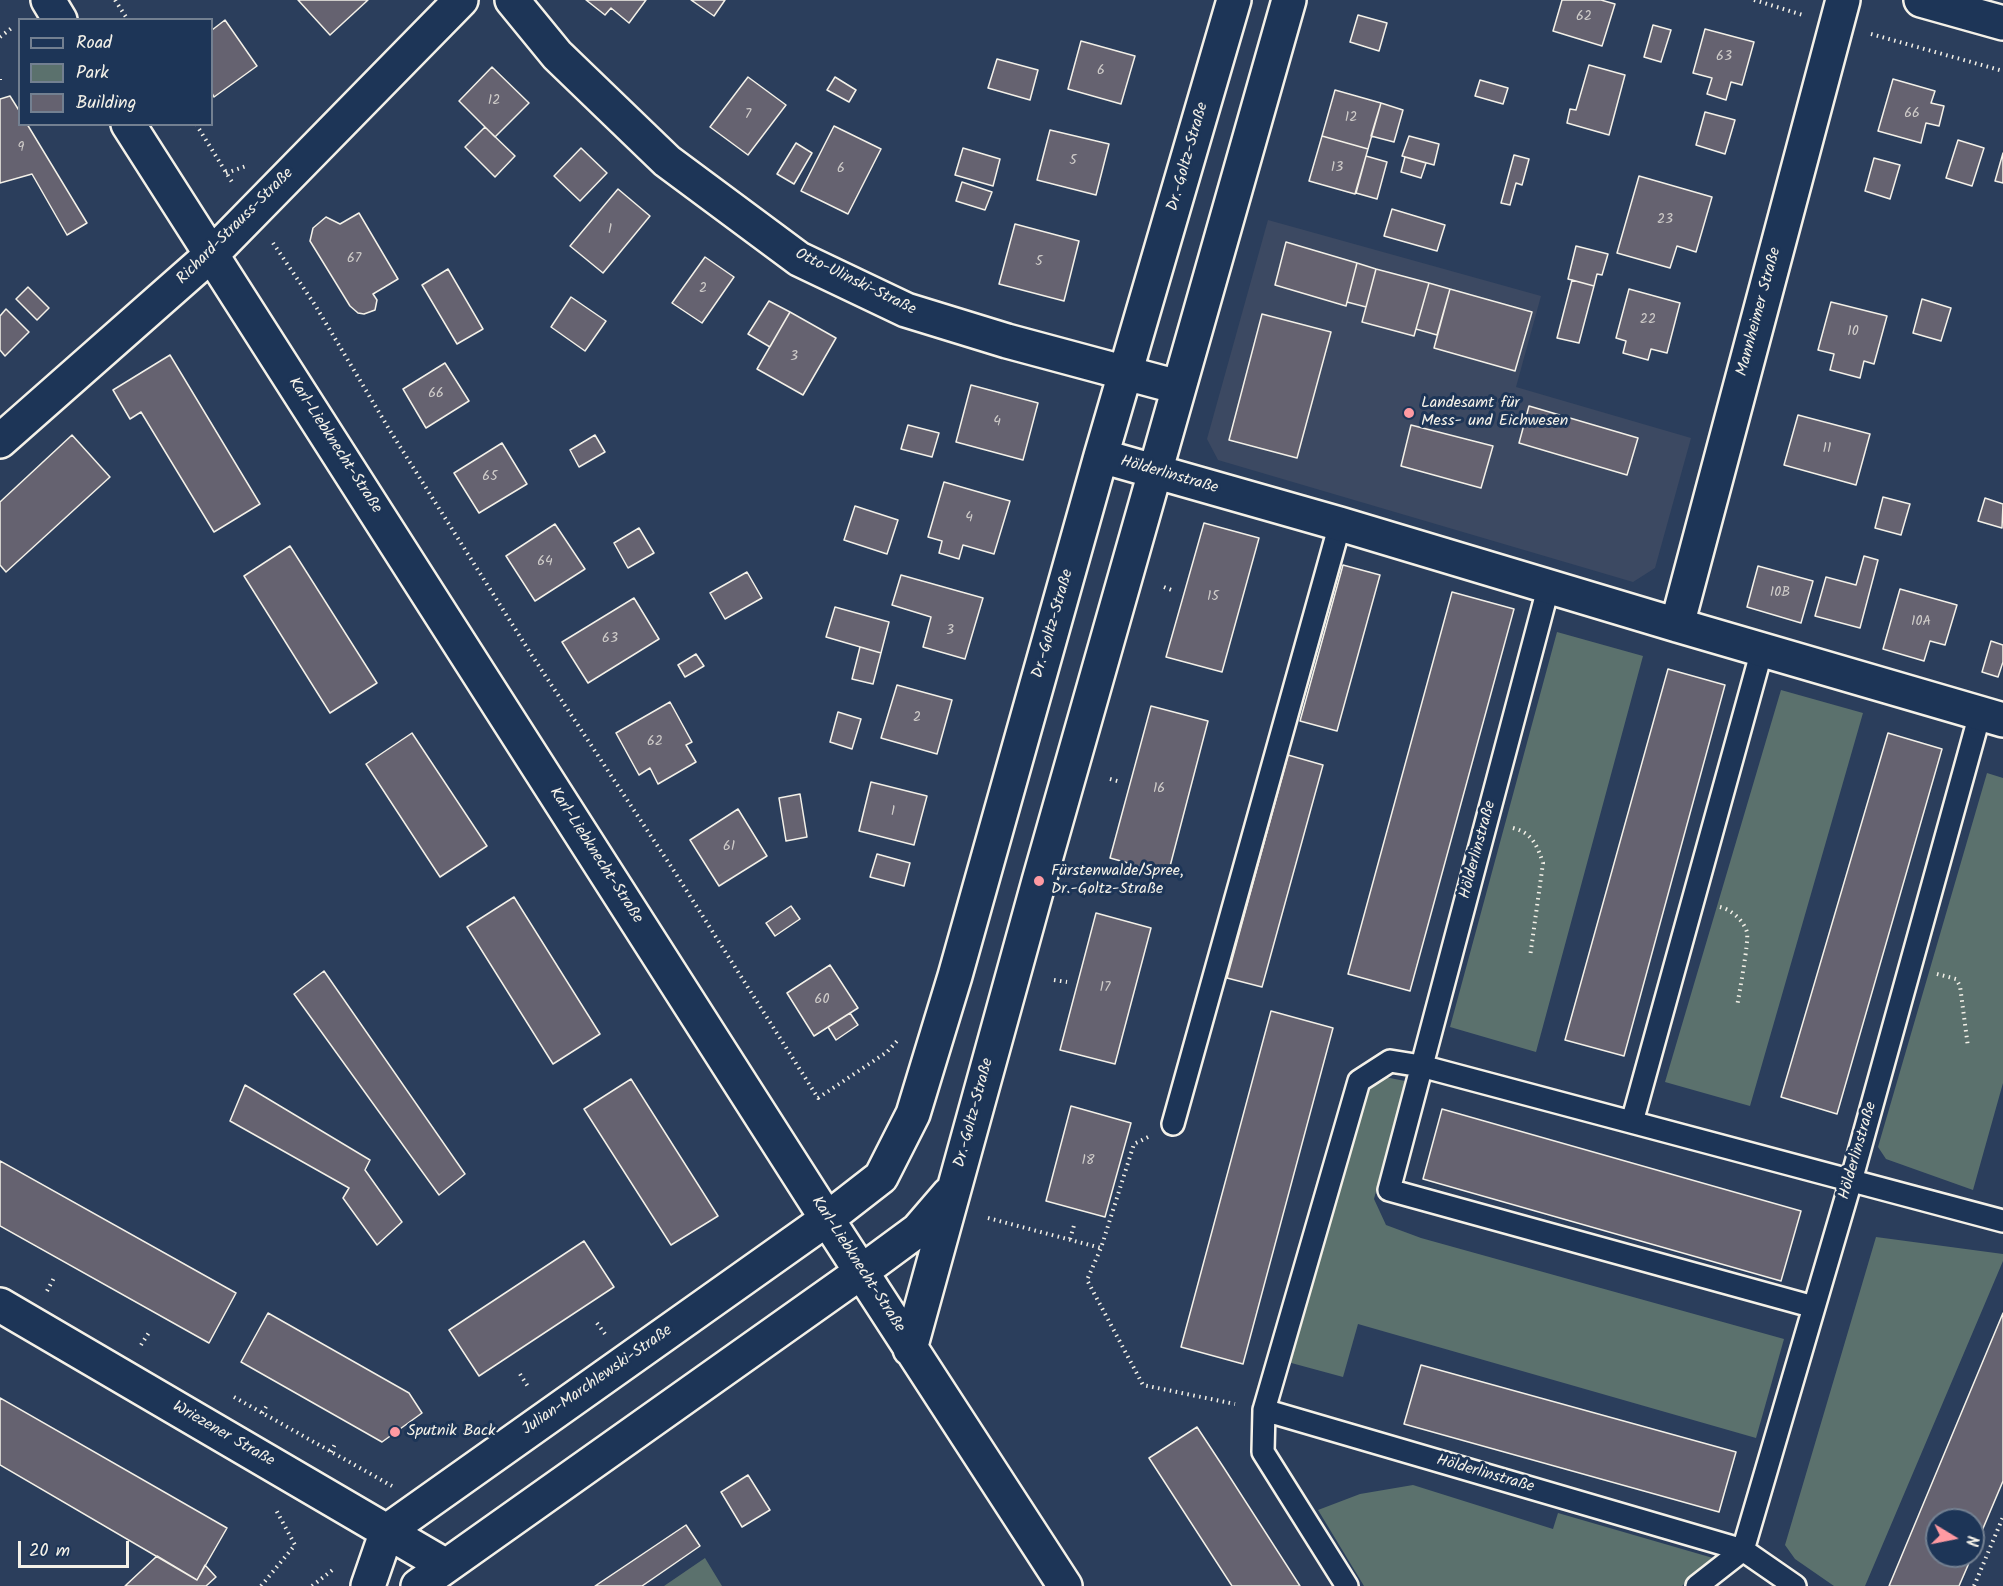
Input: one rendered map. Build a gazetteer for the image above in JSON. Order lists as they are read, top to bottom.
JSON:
{
  "streets": {
    "street": [
      "Dr.-Goltz-Straße",
      "Richard-Strauss-Straße",
      "Otto-Ulinski-Straße",
      "Mannheimer Straße",
      "Karl-Liebknecht-Straße",
      "Hölderlinstraße",
      "Julian-Marchlewski-Straße",
      "Wriezener Straße"
    ]
  },
  "crossings": [
    ["Dr.-Goltz-Straße", "Otto-Ulinski-Straße"],
    ["Dr.-Goltz-Straße", "Karl-Liebknecht-Straße"],
    ["Dr.-Goltz-Straße", "Hölderlinstraße"],
    ["Dr.-Goltz-Straße", "Julian-Marchlewski-Straße"],
    ["Richard-Strauss-Straße", "Karl-Liebknecht-Straße"],
    ["Mannheimer Straße", "Hölderlinstraße"],
    ["Karl-Liebknecht-Straße", "Julian-Marchlewski-Straße"],
    ["Julian-Marchlewski-Straße", "Wriezener Straße"]
  ],
  "places": ["Landesamt für Mess- und Eichwesen", "Fürstenwalde/Spree, Dr.-Goltz-Straße", "Sputnik Back"],
  "house_numbers": [
    "62",
    "63",
    "6",
    "12",
    "66",
    "7",
    "12",
    "9",
    "5",
    "13",
    "6",
    "23",
    "1",
    "67",
    "5",
    "2",
    "22",
    "10",
    "3",
    "66",
    "4",
    "11",
    "65",
    "4",
    "64",
    "10B",
    "15",
    "10A",
    "3",
    "63",
    "2",
    "62",
    "16",
    "1",
    "61",
    "17",
    "60",
    "18"
  ],
  "legend": ["Road", "Park", "Building"],
  "scale_bar": "20 m",
  "north": "right"
}
